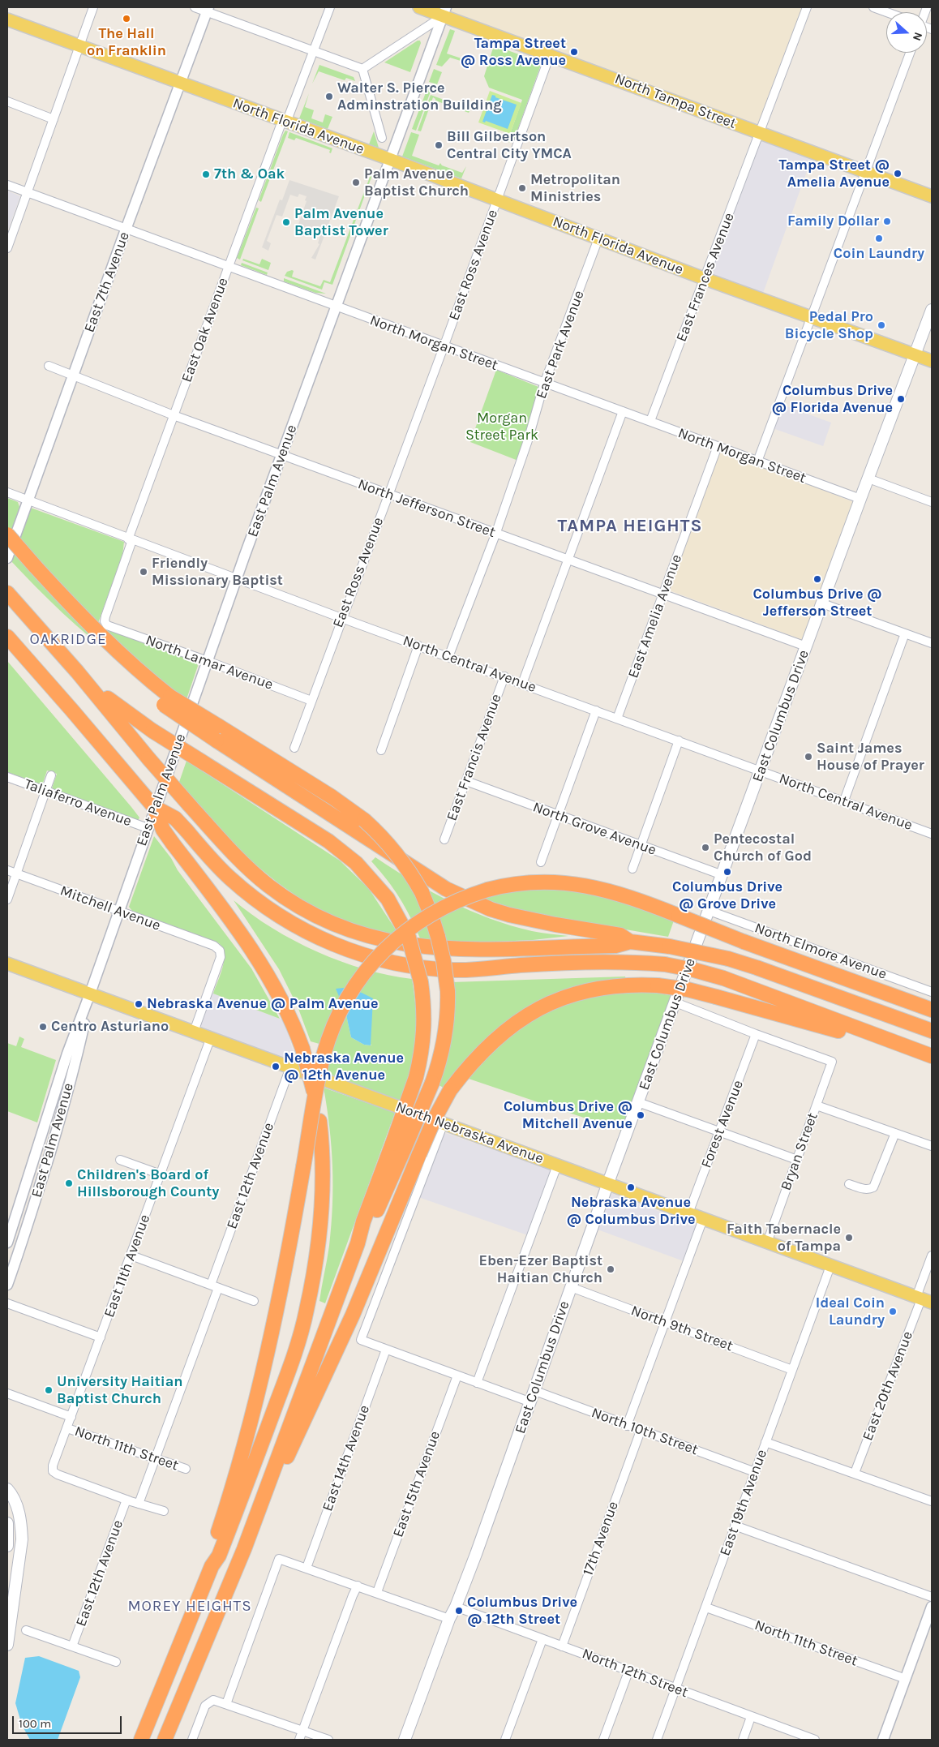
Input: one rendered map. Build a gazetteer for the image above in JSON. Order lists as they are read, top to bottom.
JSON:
{
  "streets": {
    "main road": [
      "North Tampa Street",
      "North Florida Avenue",
      "East Columbus Drive",
      "North Nebraska Avenue"
    ],
    "street": [
      "East Ross Avenue",
      "East Frances Avenue",
      "East 7th Avenue",
      "East Oak Avenue",
      "North Morgan Street",
      "East Park Avenue",
      "East Palm Avenue",
      "North Jefferson Street",
      "East Amelia Avenue",
      "North Lamar Avenue",
      "North Central Avenue",
      "East Francis Avenue",
      "Taliaferro Avenue",
      "North Grove Avenue",
      "Mitchell Avenue",
      "North Elmore Avenue",
      "Forest Avenue",
      "Bryan Street",
      "East 12th Avenue",
      "East 11th Avenue",
      "North 9th Street",
      "East 20th Avenue",
      "North 10th Street",
      "North 11th Street",
      "East 14th Avenue",
      "East 15th Avenue",
      "East 19th Avenue",
      "17th Avenue",
      "North 12th Street"
    ]
  },
  "crossings": [
    ["North Tampa Street", "East Ross Avenue"],
    ["North Tampa Street", "East Frances Avenue"],
    ["North Tampa Street", "East Palm Avenue"],
    ["North Florida Avenue", "East Ross Avenue"],
    ["North Florida Avenue", "East Frances Avenue"],
    ["North Florida Avenue", "East 7th Avenue"],
    ["North Florida Avenue", "East Oak Avenue"],
    ["North Florida Avenue", "East Park Avenue"],
    ["North Florida Avenue", "East Palm Avenue"],
    ["North Florida Avenue", "East Columbus Drive"],
    ["East Ross Avenue", "North Morgan Street"],
    ["East Ross Avenue", "North Jefferson Street"],
    ["East Ross Avenue", "North Lamar Avenue"],
    ["East Ross Avenue", "North Central Avenue"],
    ["East Frances Avenue", "North Morgan Street"],
    ["East 7th Avenue", "North Morgan Street"],
    ["East 7th Avenue", "North Jefferson Street"],
    ["East 7th Avenue", "North Central Avenue"],
    ["East Oak Avenue", "North Morgan Street"],
    ["East Oak Avenue", "North Jefferson Street"],
    ["East Oak Avenue", "North Lamar Avenue"],
    ["East Oak Avenue", "North Central Avenue"],
    ["North Morgan Street", "East Park Avenue"],
    ["North Morgan Street", "East Palm Avenue"],
    ["North Morgan Street", "East Amelia Avenue"],
    ["North Morgan Street", "East Columbus Drive"],
    ["East Park Avenue", "North Jefferson Street"],
    ["East Park Avenue", "North Central Avenue"],
    ["East Palm Avenue", "North Jefferson Street"],
    ["East Palm Avenue", "North Lamar Avenue"],
    ["East Palm Avenue", "North Central Avenue"],
    ["East Palm Avenue", "Taliaferro Avenue"],
    ["East Palm Avenue", "Mitchell Avenue"],
    ["East Palm Avenue", "North Nebraska Avenue"],
    ["North Jefferson Street", "East Amelia Avenue"],
    ["North Jefferson Street", "East Columbus Drive"],
    ["East Amelia Avenue", "North Central Avenue"],
    ["North Central Avenue", "East Columbus Drive"],
    ["North Central Avenue", "East Francis Avenue"],
    ["East Columbus Drive", "North Grove Avenue"],
    ["East Columbus Drive", "North Elmore Avenue"],
    ["East Columbus Drive", "North Nebraska Avenue"],
    ["East Columbus Drive", "North 9th Street"],
    ["East Columbus Drive", "North 10th Street"],
    ["East Columbus Drive", "North 12th Street"],
    ["East Francis Avenue", "North Grove Avenue"],
    ["Mitchell Avenue", "North Nebraska Avenue"],
    ["Forest Avenue", "North Nebraska Avenue"],
    ["Forest Avenue", "Bryan Street"],
    ["North Nebraska Avenue", "Bryan Street"],
    ["North Nebraska Avenue", "East 12th Avenue"],
    ["North Nebraska Avenue", "East 11th Avenue"],
    ["North Nebraska Avenue", "East 20th Avenue"],
    ["North Nebraska Avenue", "East 19th Avenue"],
    ["East 12th Avenue", "East 11th Avenue"],
    ["East 12th Avenue", "North 11th Street"],
    ["East 11th Avenue", "North 11th Street"],
    ["North 9th Street", "East 19th Avenue"],
    ["North 10th Street", "East 19th Avenue"],
    ["North 10th Street", "17th Avenue"],
    ["North 11th Street", "East 19th Avenue"],
    ["East 19th Avenue", "North 12th Street"],
    ["17th Avenue", "North 12th Street"]
  ],
  "districts": ["TAMPA HEIGHTS", "OAKRIDGE", "MOREY HEIGHTS"],
  "parks": ["Morgan Street Park"],
  "places": [
    "The Hall on Franklin",
    "Tampa Street @ Ross Avenue",
    "Walter S. Pierce Adminstration Building",
    "Bill Gilbertson Central City YMCA",
    "Tampa Street @ Amelia Avenue",
    "7th & Oak",
    "Palm Avenue Baptist Church",
    "Metropolitan Ministries",
    "Family Dollar",
    "Palm Avenue Baptist Tower",
    "Coin Laundry",
    "Pedal Pro Bicycle Shop",
    "Columbus Drive @ Florida Avenue",
    "Friendly Missionary Baptist",
    "Columbus Drive @ Jefferson Street",
    "Saint James House of Prayer",
    "Pentecostal Church of God",
    "Columbus Drive @ Grove Drive",
    "Nebraska Avenue @ Palm Avenue",
    "Centro Asturiano",
    "Nebraska Avenue @ 12th Avenue",
    "Columbus Drive @ Mitchell Avenue",
    "Children's Board of Hillsborough County",
    "Nebraska Avenue @ Columbus Drive",
    "Faith Tabernacle of Tampa",
    "Eben-Ezer Baptist Haitian Church",
    "Ideal Coin Laundry",
    "University Haitian Baptist Church",
    "Columbus Drive @ 12th Street"
  ],
  "scale_bar": "100 m",
  "north": "right"
}
